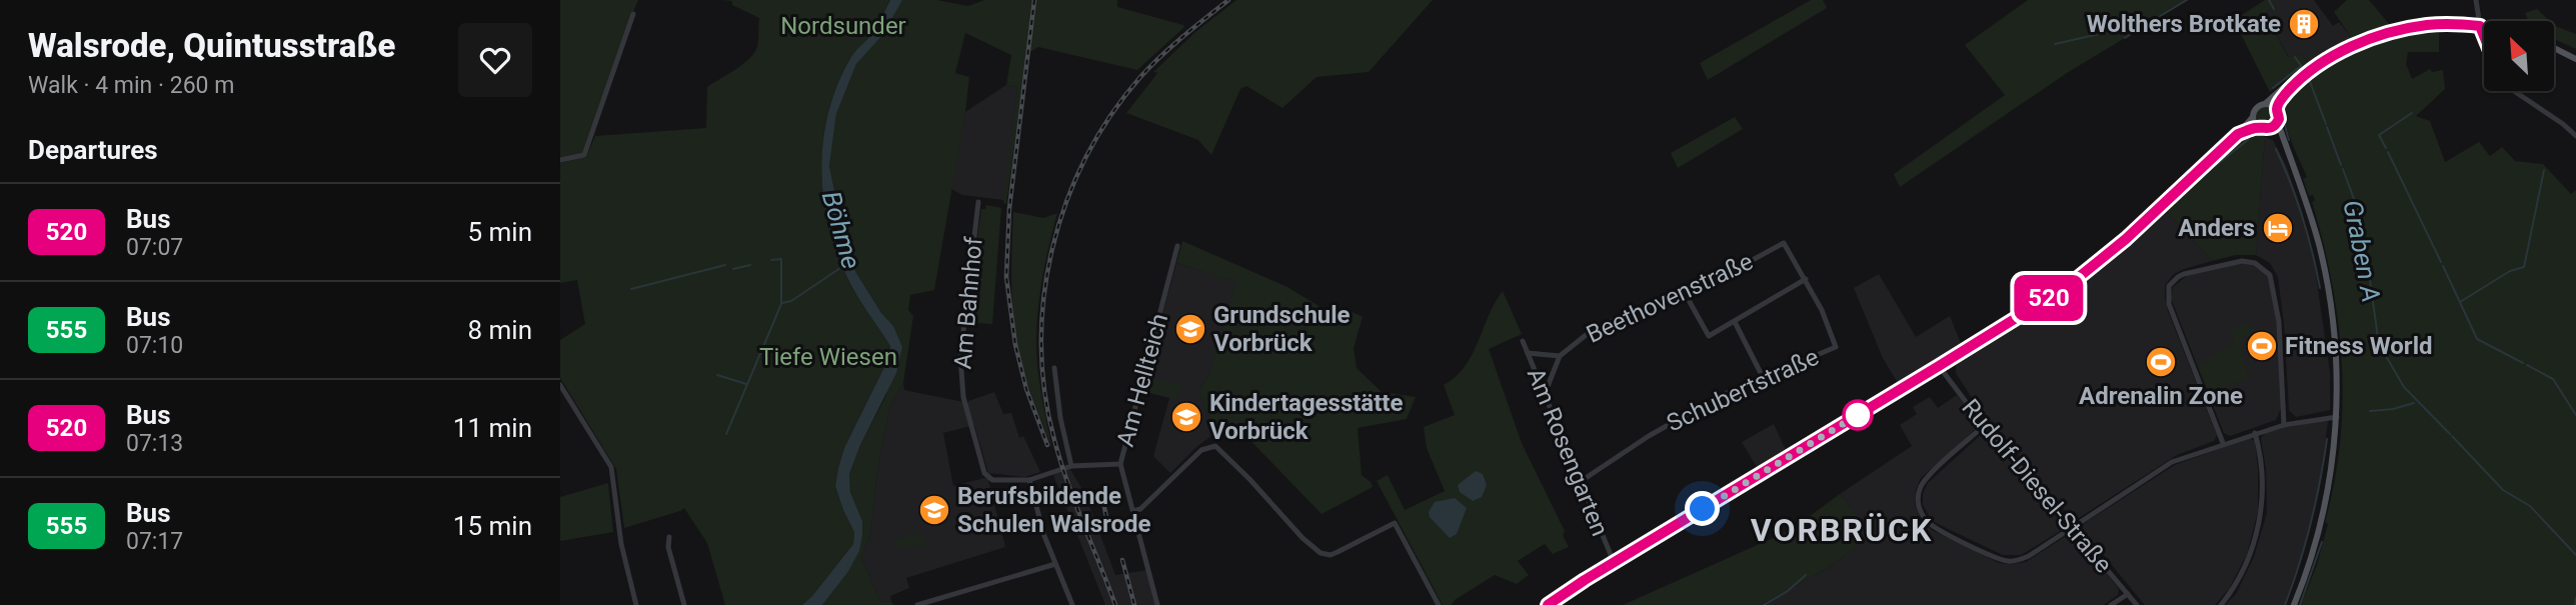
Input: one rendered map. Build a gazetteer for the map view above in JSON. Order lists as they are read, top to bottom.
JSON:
{
  "streets": {
    "street": [
      "Beethovenstraße",
      "Am Bahnhof",
      "Am Hellteich",
      "Schubertstraße",
      "Am Rosengarten",
      "Rudolf-Diesel-Straße"
    ]
  },
  "crossings": [
    ["Beethovenstraße", "Schubertstraße"],
    ["Beethovenstraße", "Am Rosengarten"],
    ["Am Bahnhof", "Am Hellteich"],
    ["Schubertstraße", "Am Rosengarten"]
  ],
  "districts": ["VORBRÜCK"],
  "water": ["Böhme", "Graben A"],
  "parks": ["Nordsunder", "Tiefe Wiesen"],
  "places": {
    "building": ["Wolthers Brotkate"],
    "hotel": ["Anders"],
    "school or university": ["Grundschule Vorbrück", "Kindertagesstätte Vorbrück", "Berufsbildende Schulen Walsrode"],
    "sports": ["Fitness World", "Adrenalin Zone"]
  },
  "lines": ["bus line 520"],
  "north": "top left",
  "page": {
    "heading": [
      ["Walsrode, Quintusstraße", "Walk · 4 min · 260 m"],
      "Departures"
    ],
    "on_map": "520",
    "list": [
      {
        "mark": "520",
        "name": "Bus",
        "note": "07:07",
        "value": "5 min"
      },
      {
        "mark": "555",
        "name": "Bus",
        "note": "07:10",
        "value": "8 min"
      },
      {
        "mark": "520",
        "name": "Bus",
        "note": "07:13",
        "value": "11 min"
      },
      {
        "mark": "555",
        "name": "Bus",
        "note": "07:17",
        "value": "15 min"
      }
    ]
  }
}
